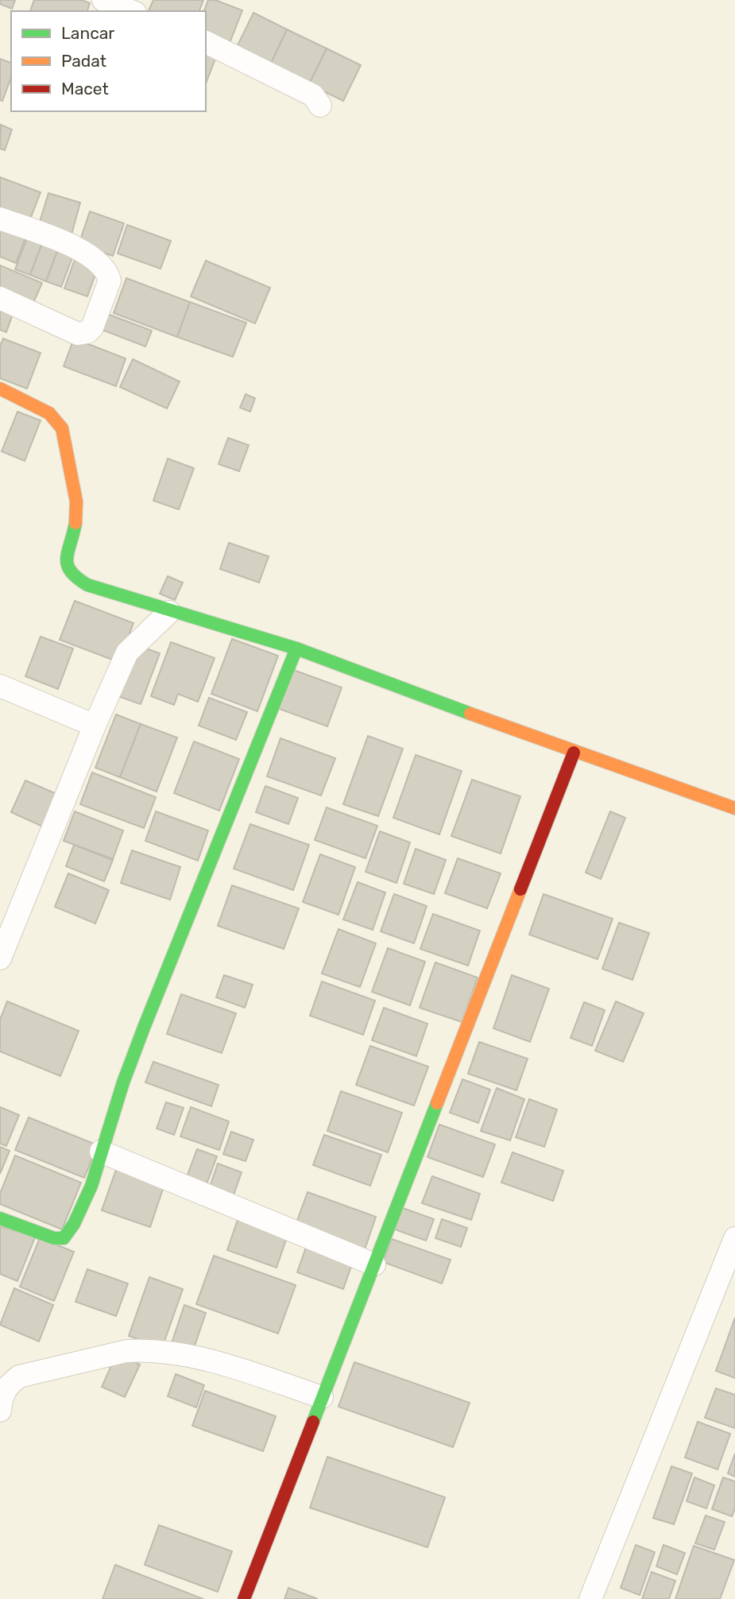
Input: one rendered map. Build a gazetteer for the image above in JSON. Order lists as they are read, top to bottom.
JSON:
{
  "legend": ["Lancar", "Padat", "Macet"]
}
